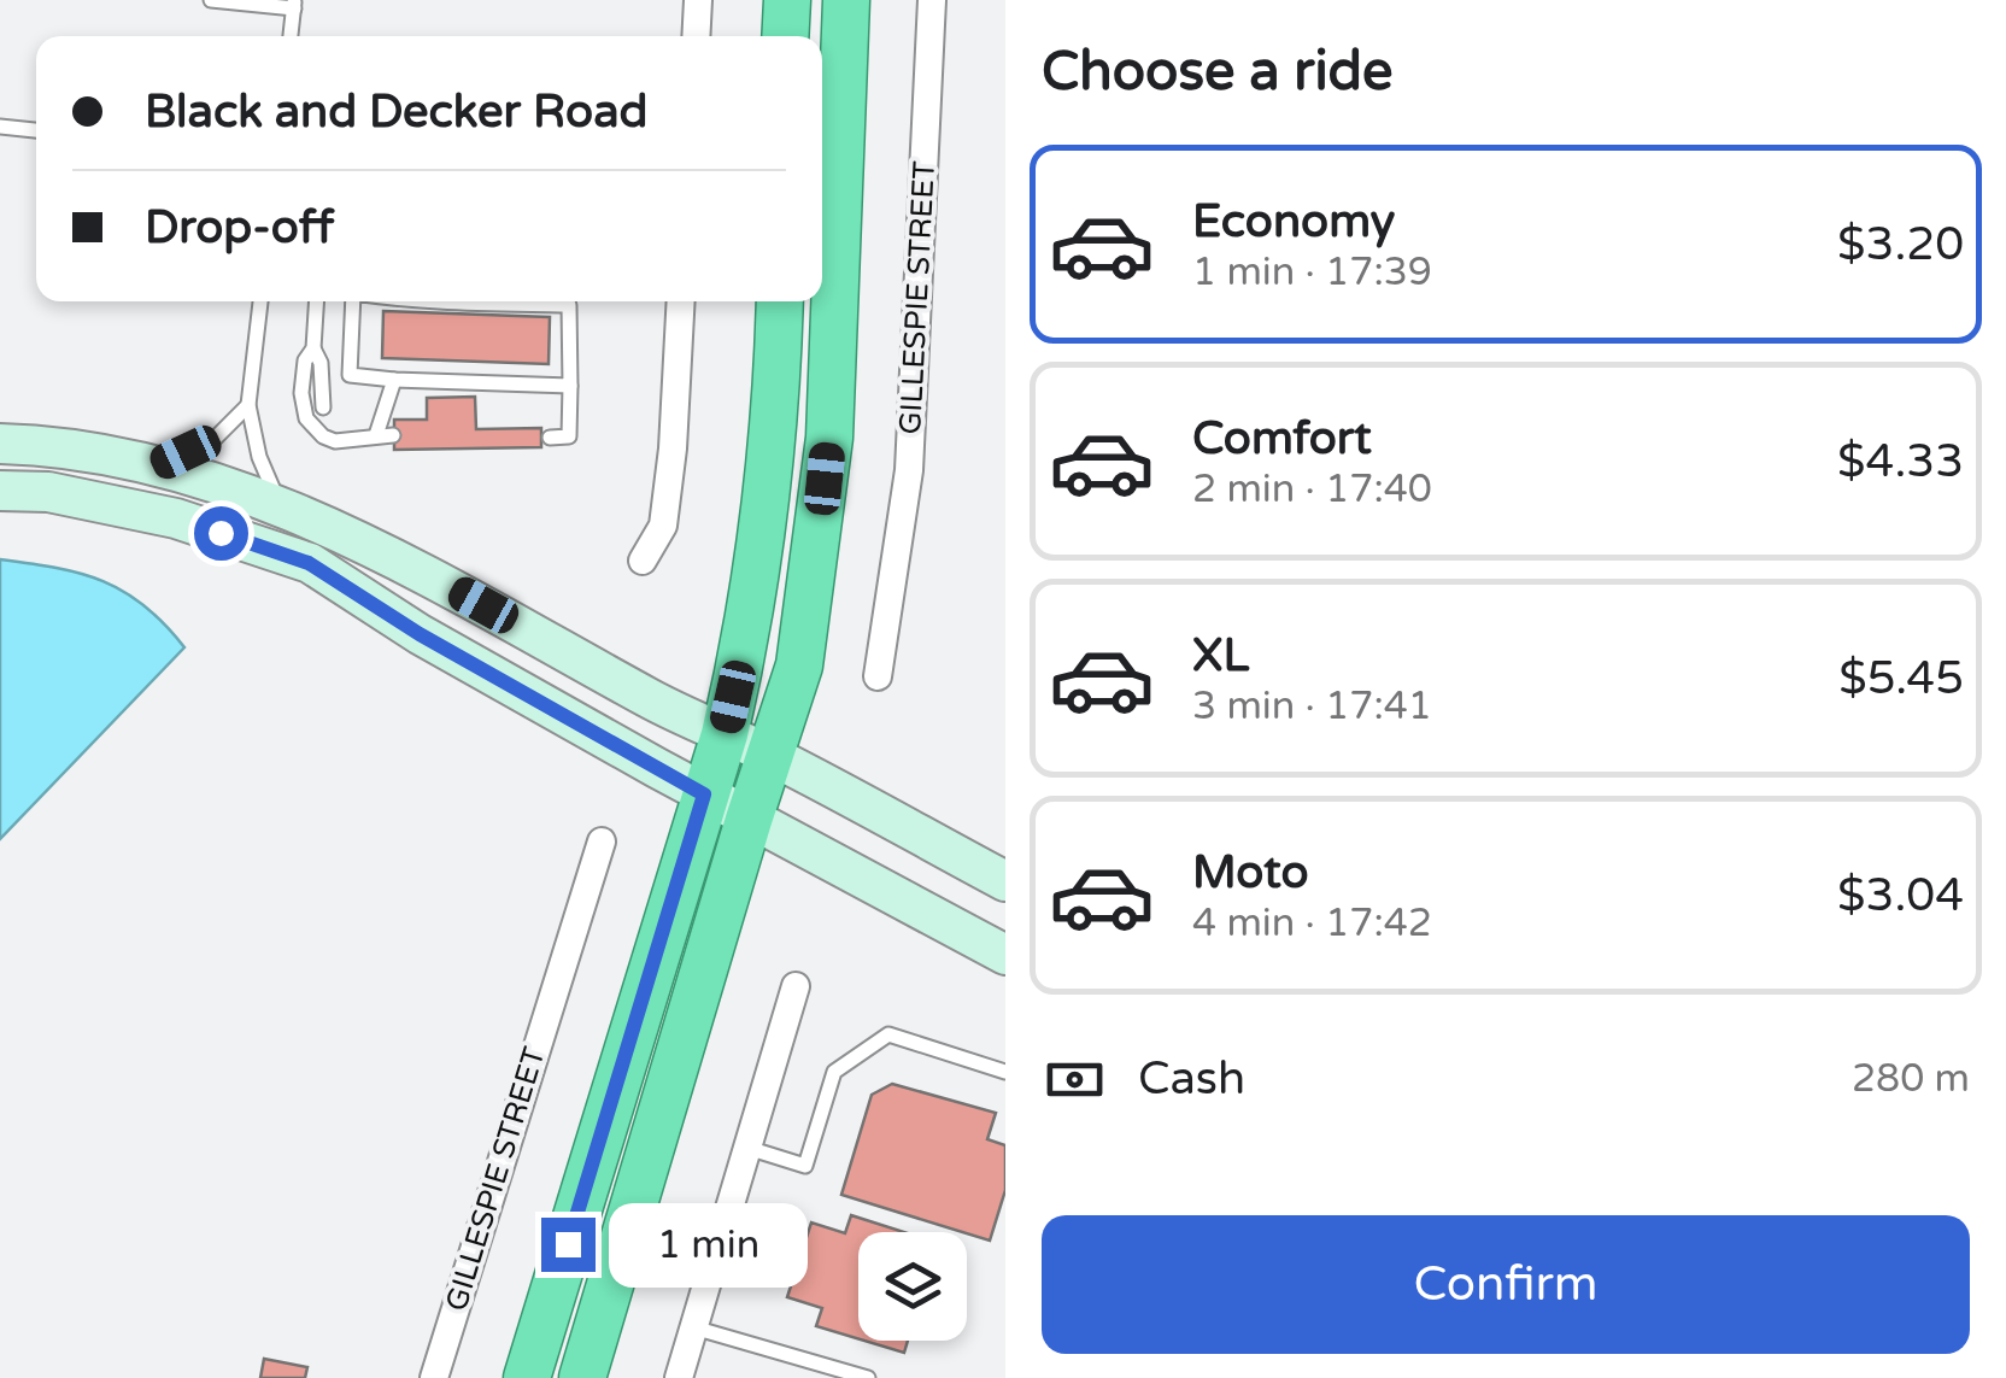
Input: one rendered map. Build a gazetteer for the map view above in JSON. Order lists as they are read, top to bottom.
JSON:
{
  "streets": {
    "street": ["GILLESPIE STREET"]
  },
  "page": {
    "heading": "Choose a ride",
    "banner": ["Black and Decker Road", "Drop-off"],
    "list": [
      {
        "name": "Economy",
        "note": "1 min · 17:39",
        "value": "$3.20"
      },
      {
        "name": "Comfort",
        "note": "2 min · 17:40",
        "value": "$4.33"
      },
      {
        "name": "XL",
        "note": "3 min · 17:41",
        "value": "$5.45"
      },
      {
        "name": "Moto",
        "note": "4 min · 17:42",
        "value": "$3.04"
      }
    ],
    "pay": ["Cash", "280 m"],
    "buttons": "Confirm",
    "bubble": "1 min"
  }
}
